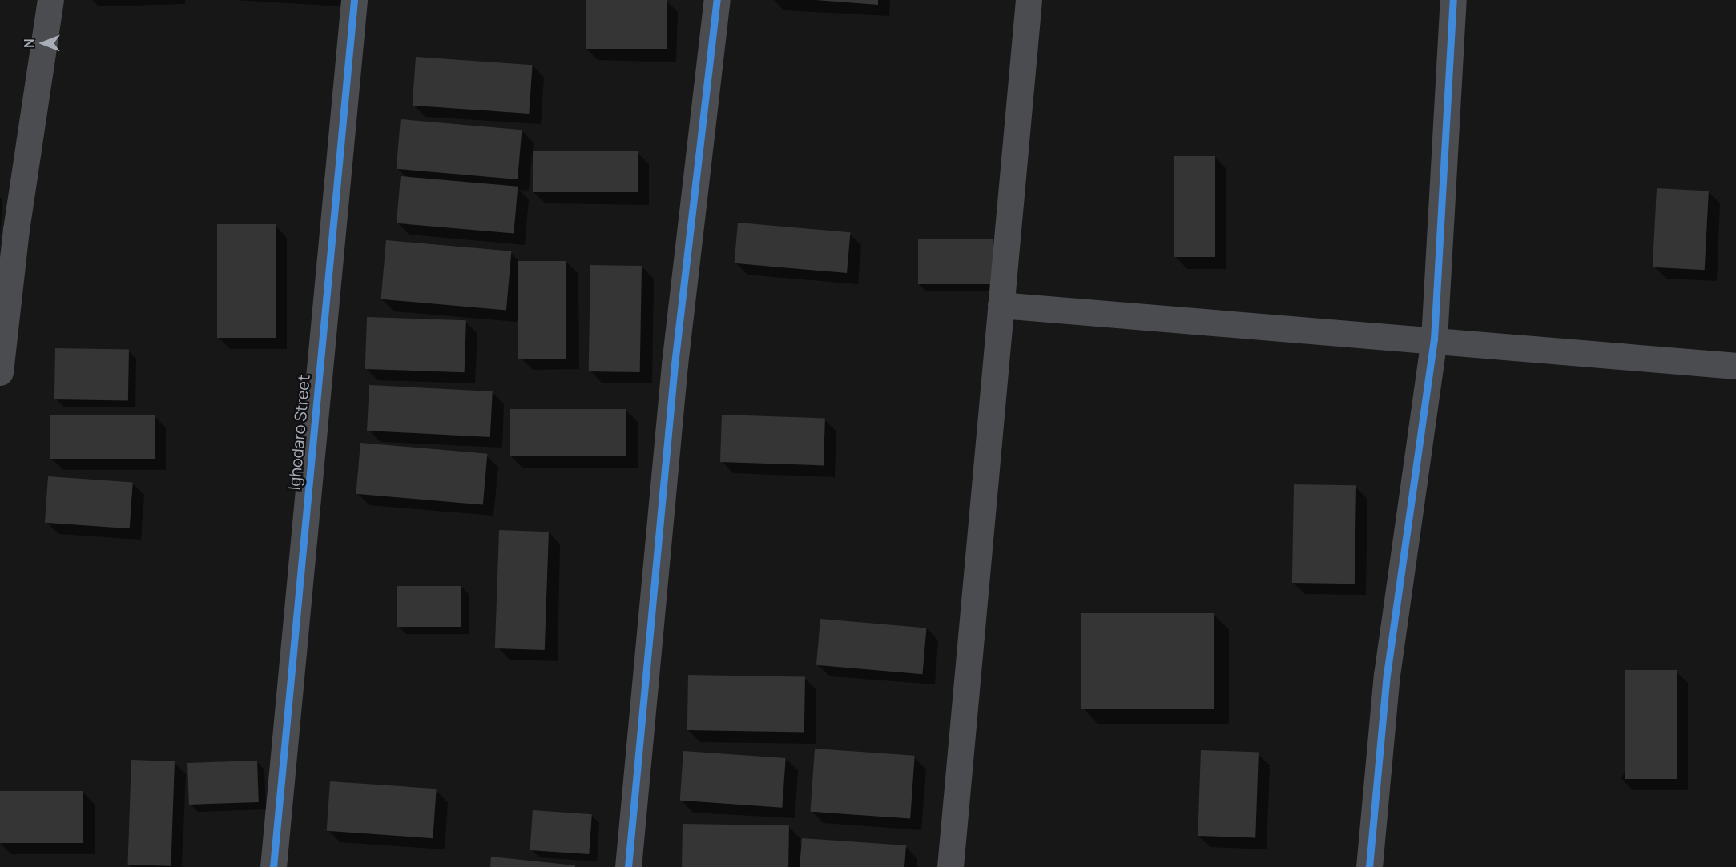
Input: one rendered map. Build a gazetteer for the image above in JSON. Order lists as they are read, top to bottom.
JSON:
{
  "streets": {
    "street": ["Ighodaro Street"]
  },
  "north": "left"
}
